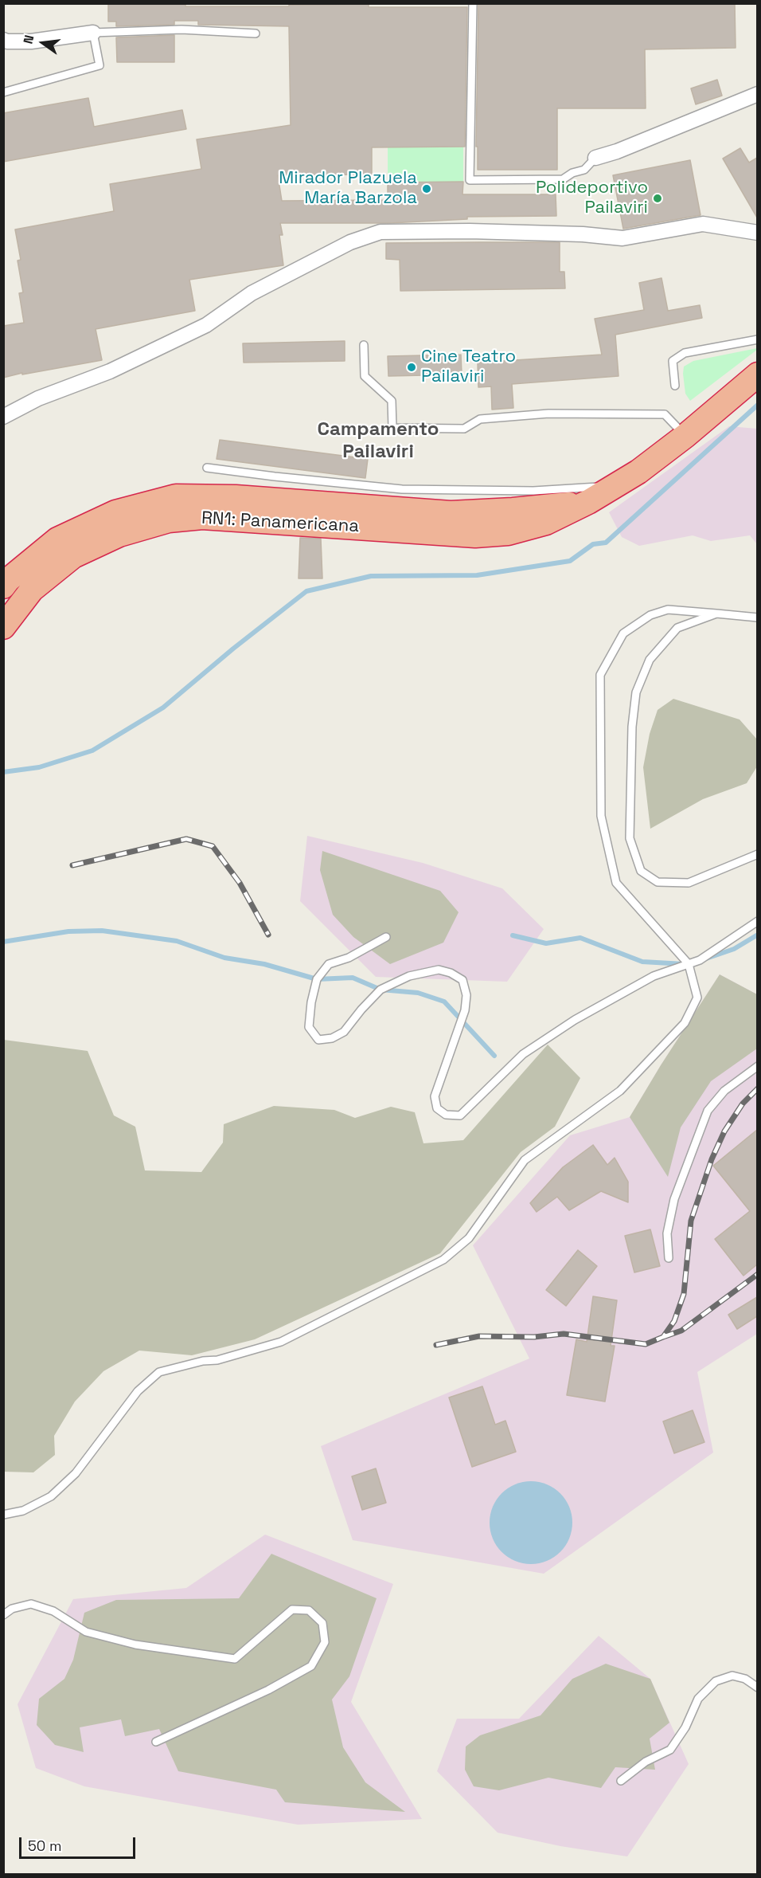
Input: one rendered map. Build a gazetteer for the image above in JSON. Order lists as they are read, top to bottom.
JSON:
{
  "streets": {
    "highway": ["RN1: Panamericana"]
  },
  "districts": ["Campamento Pailaviri"],
  "places": ["Mirador Plazuela María Barzola", "Polideportivo Pailaviri", "Cine Teatro Pailaviri"],
  "scale_bar": "50 m",
  "north": "left"
}
